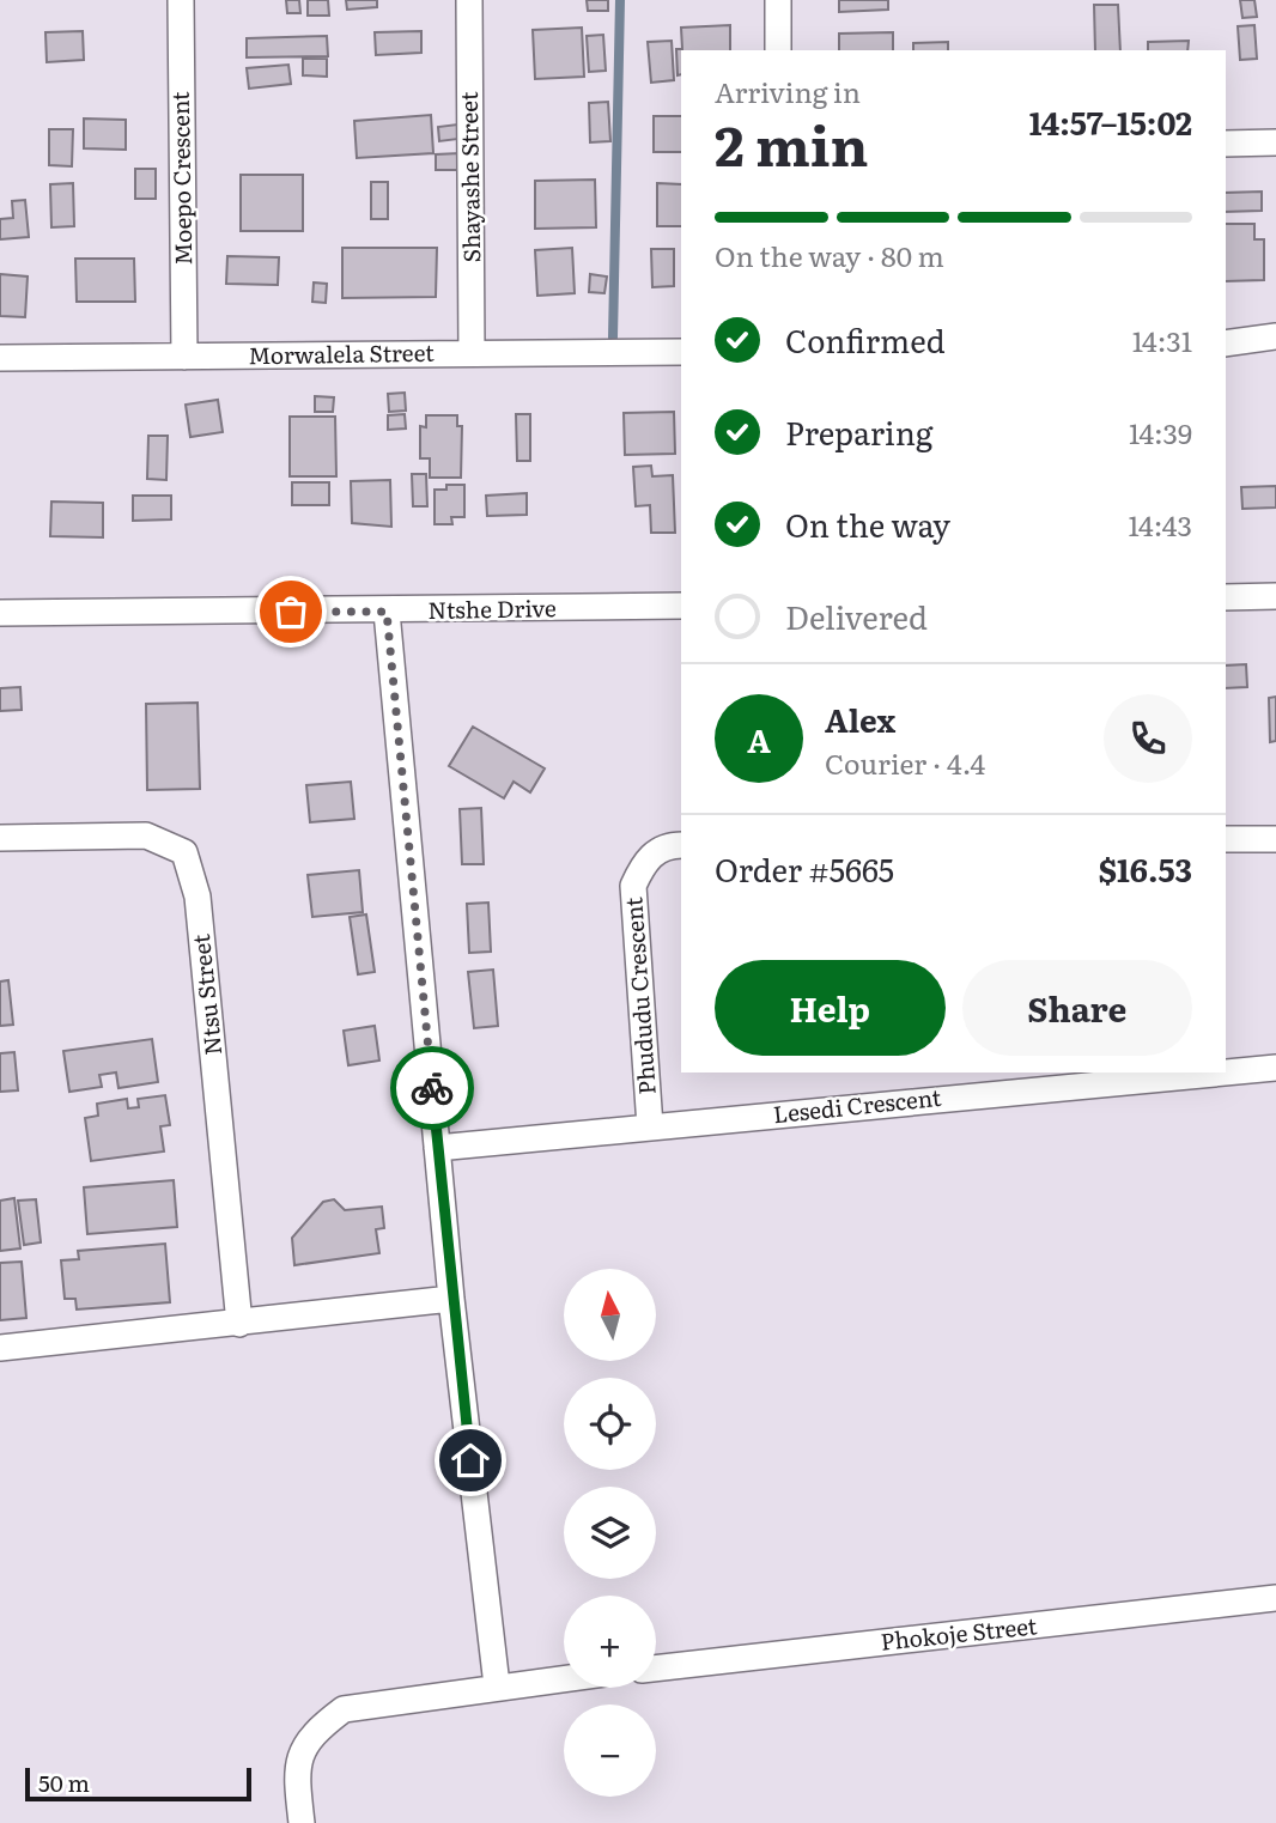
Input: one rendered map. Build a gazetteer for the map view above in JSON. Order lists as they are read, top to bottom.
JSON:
{
  "streets": {
    "street": [
      "Shayashe Street",
      "Moepo Crescent",
      "Morwalela Street",
      "Ntshe Drive",
      "Ntsu Street",
      "Phududu Crescent",
      "Lesedi Crescent",
      "Phokoje Street"
    ]
  },
  "crossings": [
    ["Shayashe Street", "Morwalela Street"],
    ["Moepo Crescent", "Morwalela Street"],
    ["Phududu Crescent", "Lesedi Crescent"]
  ],
  "scale_bar": "50 m",
  "north": "top",
  "page": {
    "heading": ["2 min", "Arriving in", "14:57–15:02"],
    "panel": [
      "Alex",
      "Courier · 4.4",
      "Order #5665",
      "$16.53"
    ],
    "bar": "On the way · 80 m",
    "list": [
      ["Confirmed", "14:31"],
      ["Preparing", "14:39"],
      ["On the way", "14:43"],
      "Delivered"
    ],
    "round": "A",
    "buttons": ["Help", "Share"],
    "map_buttons": ["+", "−"],
    "scale": "50 m"
  }
}
